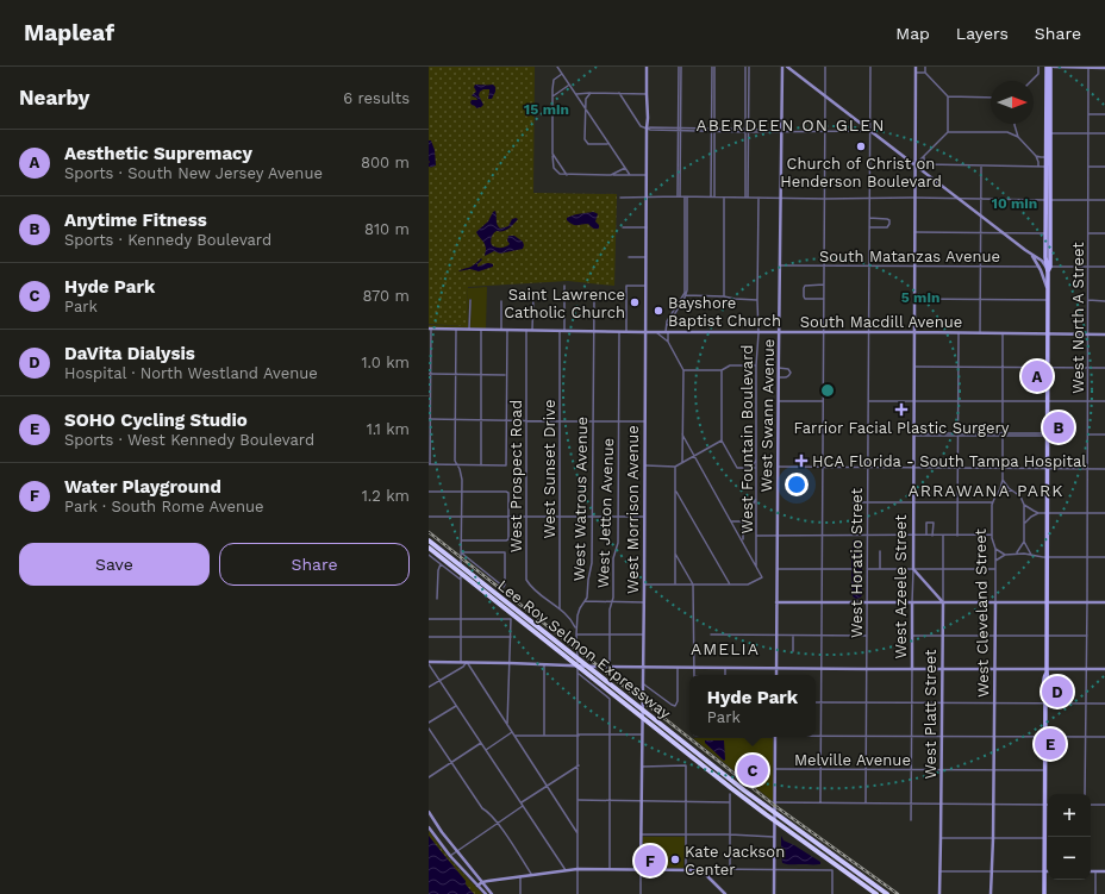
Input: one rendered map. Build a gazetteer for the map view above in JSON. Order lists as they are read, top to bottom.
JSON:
{
  "streets": {
    "highway": ["Lee Roy Selmon Expressway"],
    "street": [
      "South Matanzas Avenue",
      "West North A Street",
      "South Macdill Avenue",
      "West Swann Avenue",
      "West Fountain Boulevard",
      "West Sunset Drive",
      "West Prospect Road",
      "West Watrous Avenue",
      "West Morrison Avenue",
      "West Jetton Avenue",
      "West Horatio Street",
      "West Azeele Street",
      "West Cleveland Street",
      "West Platt Street",
      "Melville Avenue"
    ]
  },
  "crossings": [
    ["South Matanzas Avenue", "West Swann Avenue"],
    ["South Matanzas Avenue", "West Horatio Street"],
    ["South Matanzas Avenue", "West Azeele Street"],
    ["West North A Street", "South Macdill Avenue"],
    ["South Macdill Avenue", "West Swann Avenue"],
    ["South Macdill Avenue", "West Fountain Boulevard"],
    ["South Macdill Avenue", "West Sunset Drive"],
    ["South Macdill Avenue", "West Prospect Road"],
    ["South Macdill Avenue", "West Watrous Avenue"],
    ["South Macdill Avenue", "West Morrison Avenue"],
    ["South Macdill Avenue", "West Jetton Avenue"],
    ["South Macdill Avenue", "West Horatio Street"],
    ["South Macdill Avenue", "West Azeele Street"],
    ["West Sunset Drive", "West Prospect Road"],
    ["West Prospect Road", "West Watrous Avenue"],
    ["West Horatio Street", "Melville Avenue"],
    ["West Azeele Street", "Melville Avenue"],
    ["West Cleveland Street", "Melville Avenue"],
    ["West Platt Street", "Melville Avenue"]
  ],
  "districts": ["ABERDEEN ON GLEN", "ARRAWANA PARK", "AMELIA"],
  "places": {
    "other": [
      "Church of Christ on Henderson Boulevard",
      "Saint Lawrence Catholic Church",
      "Bayshore Baptist Church",
      "Kate Jackson Center"
    ],
    "health": ["Farrior Facial Plastic Surgery", "HCA Florida - South Tampa Hospital"]
  },
  "north": "right",
  "page": {
    "header": "Mapleaf",
    "nav": ["Map", "Layers", "Share"],
    "heading": ["Nearby", "6 results"],
    "list": [
      {
        "mark": "A",
        "name": "Aesthetic Supremacy",
        "note": "Sports · South New Jersey Avenue",
        "value": "800 m"
      },
      {
        "mark": "B",
        "name": "Anytime Fitness",
        "note": "Sports · Kennedy Boulevard",
        "value": "810 m"
      },
      {
        "mark": "C",
        "name": "Hyde Park",
        "note": "Park",
        "value": "870 m"
      },
      {
        "mark": "D",
        "name": "DaVita Dialysis",
        "note": "Hospital · North Westland Avenue",
        "value": "1.0 km"
      },
      {
        "mark": "E",
        "name": "SOHO Cycling Studio",
        "note": "Sports · West Kennedy Boulevard",
        "value": "1.1 km"
      },
      {
        "mark": "F",
        "name": "Water Playground",
        "note": "Park · South Rome Avenue",
        "value": "1.2 km"
      }
    ],
    "pins": [
      "A",
      "B",
      "D",
      "E",
      "C",
      "F"
    ],
    "buttons": ["Save", "Share"],
    "popup": ["Hyde Park", "Park"],
    "map_buttons": ["+", "−"]
  },
  "rings": ["15 min", "10 min", "5 min"]
}
